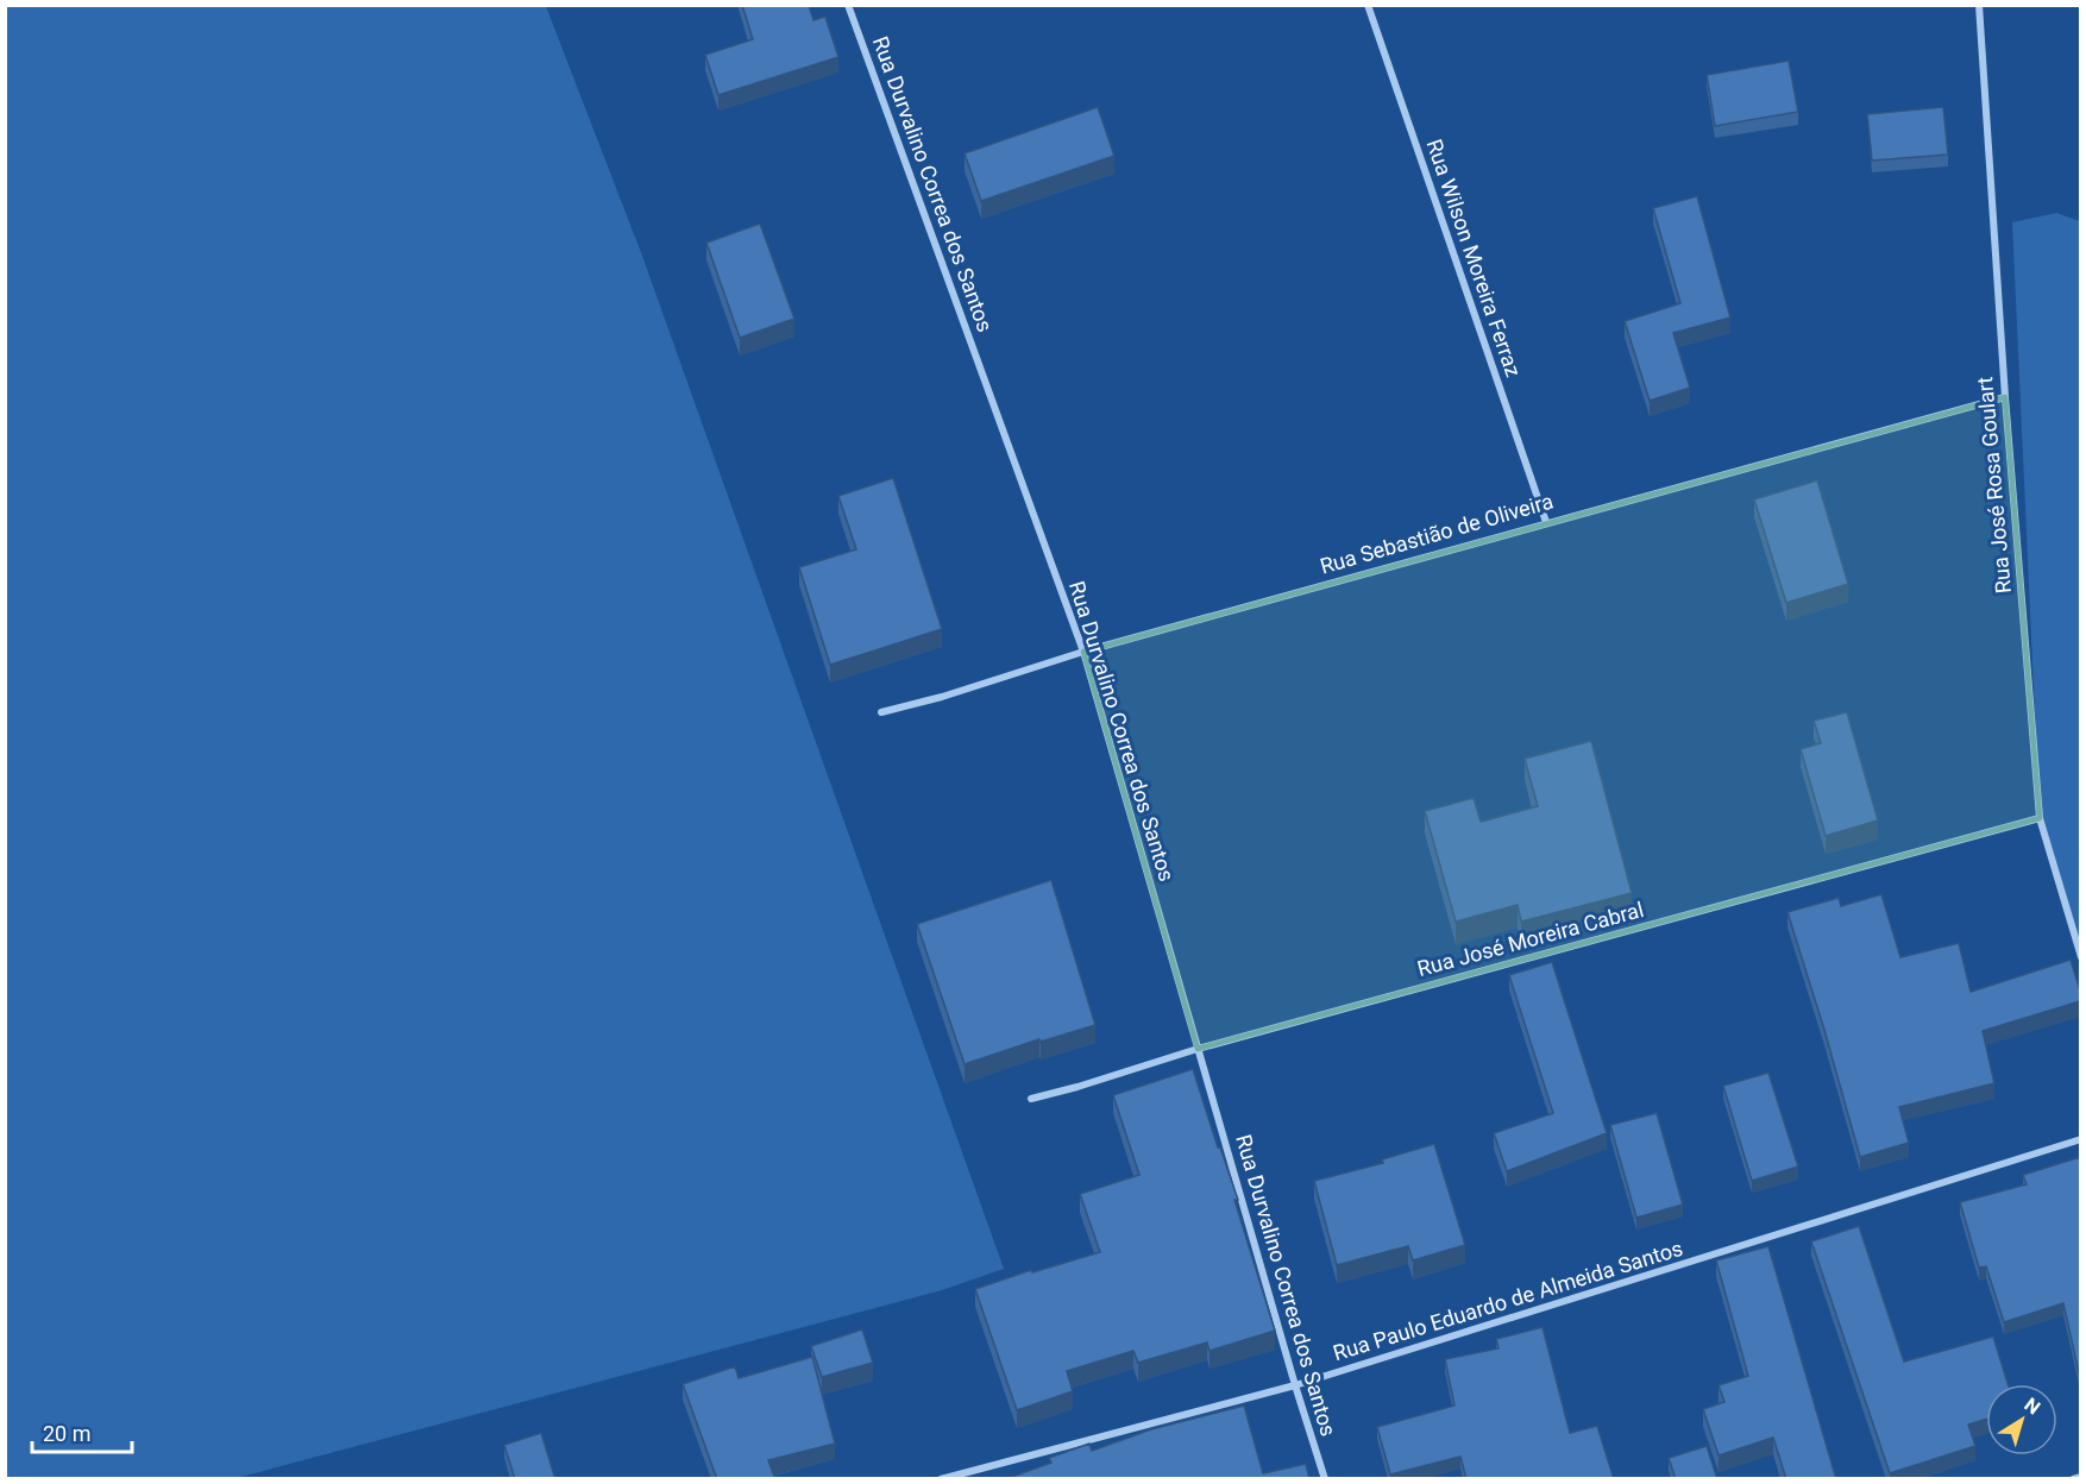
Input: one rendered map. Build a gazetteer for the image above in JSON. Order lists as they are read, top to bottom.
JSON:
{
  "streets": {
    "street": [
      "Rua Durvalino Correa dos Santos",
      "Rua Wilson Moreira Ferraz",
      "Rua José Rosa Goulart",
      "Rua Sebastião de Oliveira",
      "Rua José Moreira Cabral",
      "Rua Paulo Eduardo de Almeida Santos"
    ]
  },
  "crossings": [
    ["Rua Durvalino Correa dos Santos", "Rua Sebastião de Oliveira"],
    ["Rua Durvalino Correa dos Santos", "Rua José Moreira Cabral"],
    ["Rua Durvalino Correa dos Santos", "Rua Paulo Eduardo de Almeida Santos"],
    ["Rua Wilson Moreira Ferraz", "Rua Sebastião de Oliveira"],
    ["Rua José Rosa Goulart", "Rua Sebastião de Oliveira"],
    ["Rua José Rosa Goulart", "Rua José Moreira Cabral"]
  ],
  "scale_bar": "20 m",
  "north": "top right"
}
